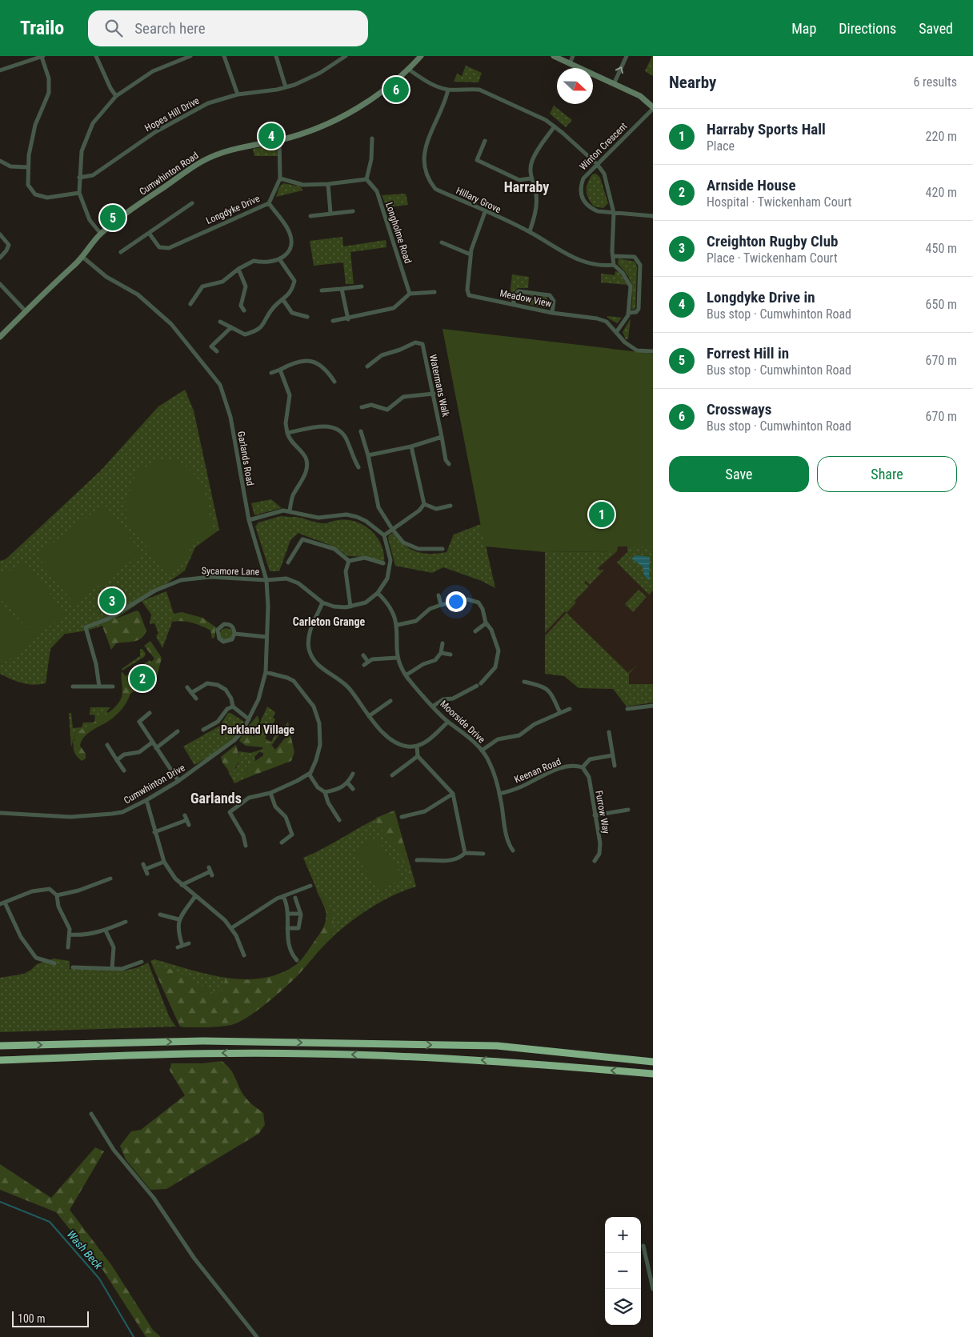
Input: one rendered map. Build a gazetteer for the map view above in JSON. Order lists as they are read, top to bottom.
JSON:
{
  "streets": {
    "street": [
      "Hopes Hill Drive",
      "Winton Crescent",
      "Cumwhinton Road",
      "Hillary Grove",
      "Longdyke Drive",
      "Longholme Road",
      "Meadow View",
      "Watermans Walk",
      "Garlands Road",
      "Sycamore Lane",
      "Moorside Drive",
      "Keenan Road",
      "Cumwhinton Drive",
      "Furrow Way"
    ]
  },
  "crossings": [
    ["Cumwhinton Road", "Longdyke Drive"],
    ["Cumwhinton Road", "Garlands Road"],
    ["Hillary Grove", "Meadow View"],
    ["Garlands Road", "Sycamore Lane"],
    ["Garlands Road", "Cumwhinton Drive"],
    ["Moorside Drive", "Keenan Road"],
    ["Keenan Road", "Furrow Way"]
  ],
  "districts": [
    "Harraby",
    "Carleton Grange",
    "Parkland Village",
    "Garlands"
  ],
  "water": ["Wash Beck"],
  "scale_bar": "100 m",
  "north": "right",
  "page": {
    "header": "Trailo",
    "search": "Search here",
    "nav": ["Map", "Directions", "Saved"],
    "heading": ["Nearby", "6 results"],
    "pins": [
      "6",
      "4",
      "5",
      "1",
      "3",
      "2"
    ],
    "list": [
      {
        "mark": "1",
        "name": "Harraby Sports Hall",
        "note": "Place",
        "value": "220 m"
      },
      {
        "mark": "2",
        "name": "Arnside House",
        "note": "Hospital · Twickenham Court",
        "value": "420 m"
      },
      {
        "mark": "3",
        "name": "Creighton Rugby Club",
        "note": "Place · Twickenham Court",
        "value": "450 m"
      },
      {
        "mark": "4",
        "name": "Longdyke Drive in",
        "note": "Bus stop · Cumwhinton Road",
        "value": "650 m"
      },
      {
        "mark": "5",
        "name": "Forrest Hill in",
        "note": "Bus stop · Cumwhinton Road",
        "value": "670 m"
      },
      {
        "mark": "6",
        "name": "Crossways",
        "note": "Bus stop · Cumwhinton Road",
        "value": "670 m"
      }
    ],
    "buttons": ["Save", "Share"],
    "map_buttons": ["+", "−"],
    "scale": "100 m"
  }
}
